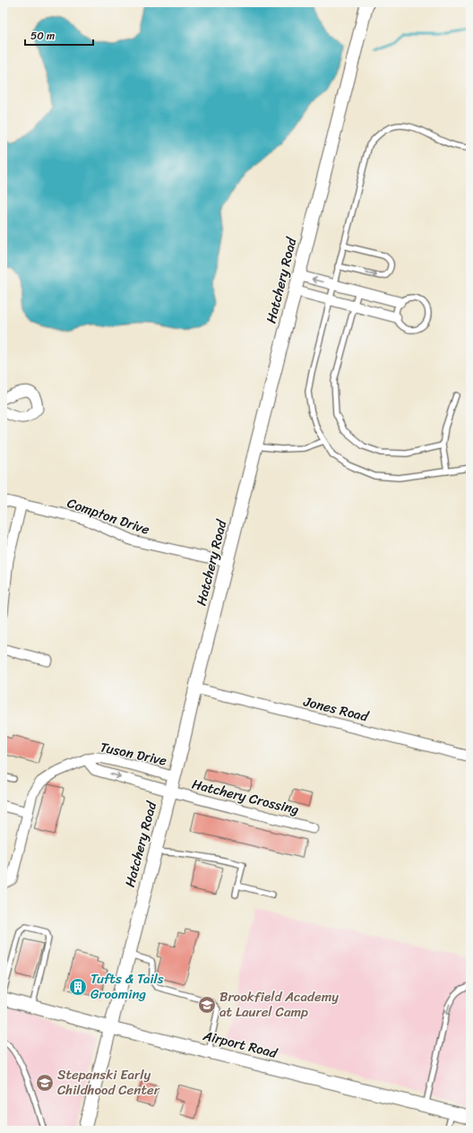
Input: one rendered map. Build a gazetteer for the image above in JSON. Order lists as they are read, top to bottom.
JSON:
{
  "streets": {
    "street": [
      "Hatchery Road",
      "Compton Drive",
      "Jones Road",
      "Tuson Drive",
      "Hatchery Crossing",
      "Airport Road"
    ]
  },
  "crossings": [
    ["Hatchery Road", "Compton Drive"],
    ["Hatchery Road", "Jones Road"],
    ["Hatchery Road", "Tuson Drive"],
    ["Hatchery Road", "Hatchery Crossing"],
    ["Hatchery Road", "Airport Road"],
    ["Tuson Drive", "Hatchery Crossing"]
  ],
  "places": {
    "building": ["Tufts & Tails Grooming"],
    "school or university": ["Brookfield Academy at Laurel Camp", "Stepanski Early Childhood Center"]
  },
  "scale_bar": "50 m"
}
